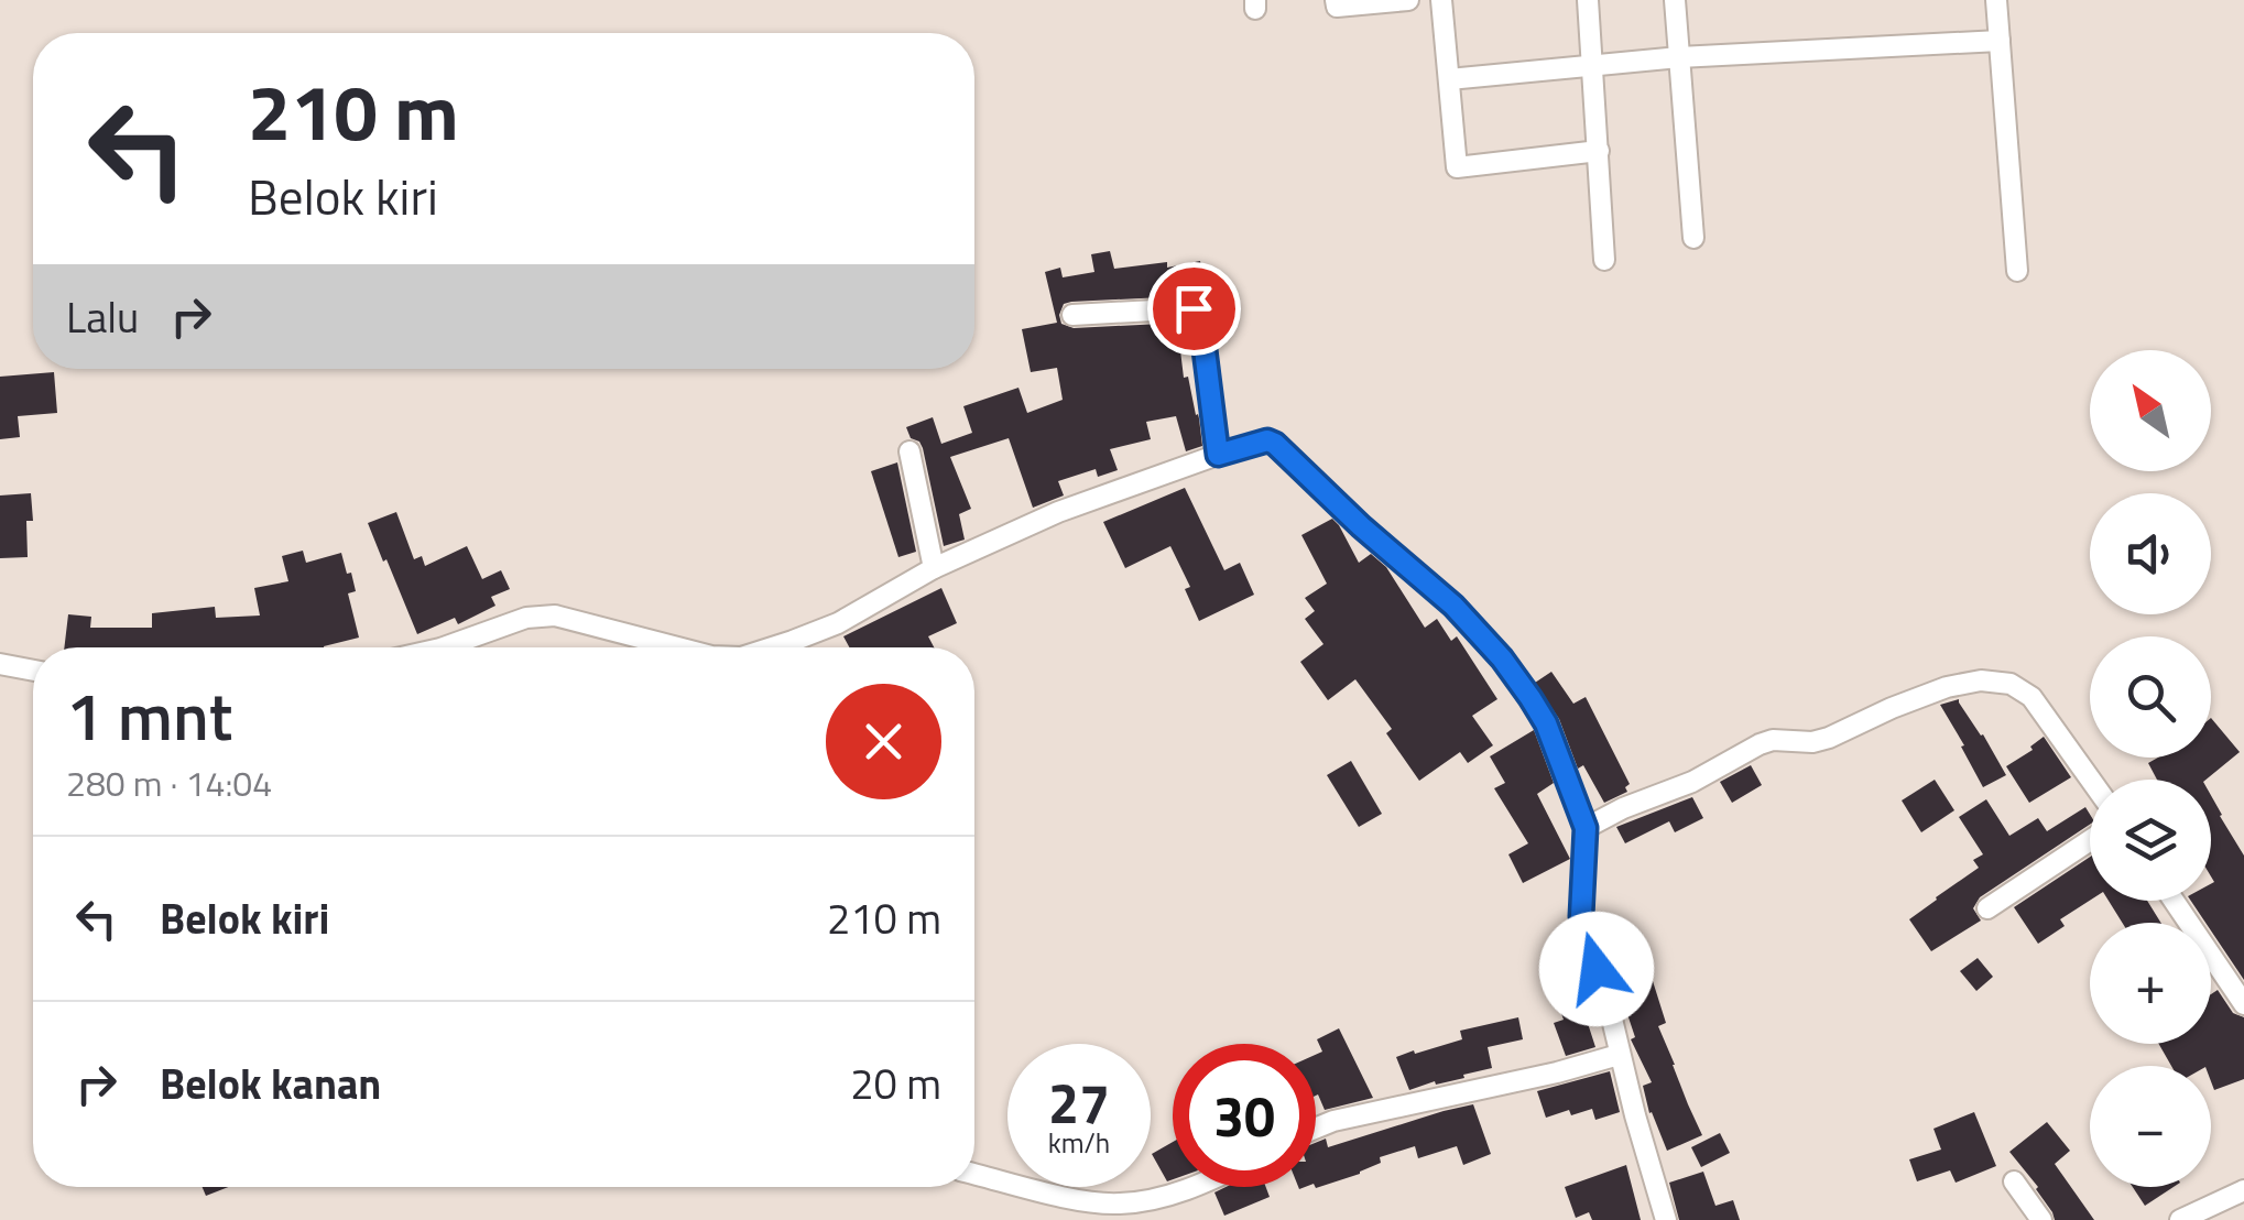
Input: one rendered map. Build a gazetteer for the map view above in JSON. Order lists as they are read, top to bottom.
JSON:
{
  "north": "top left",
  "page": {
    "turn": ["210 m", "Belok kiri"],
    "then": "Lalu",
    "map_buttons": ["+", "−"],
    "heading": ["1 mnt", "280 m · 14:04"],
    "list": [
      {
        "name": "Belok kiri",
        "value": "210 m"
      },
      {
        "name": "Belok kanan",
        "value": "20 m"
      }
    ],
    "speed": "27 km/h",
    "limit": "30"
  }
}
